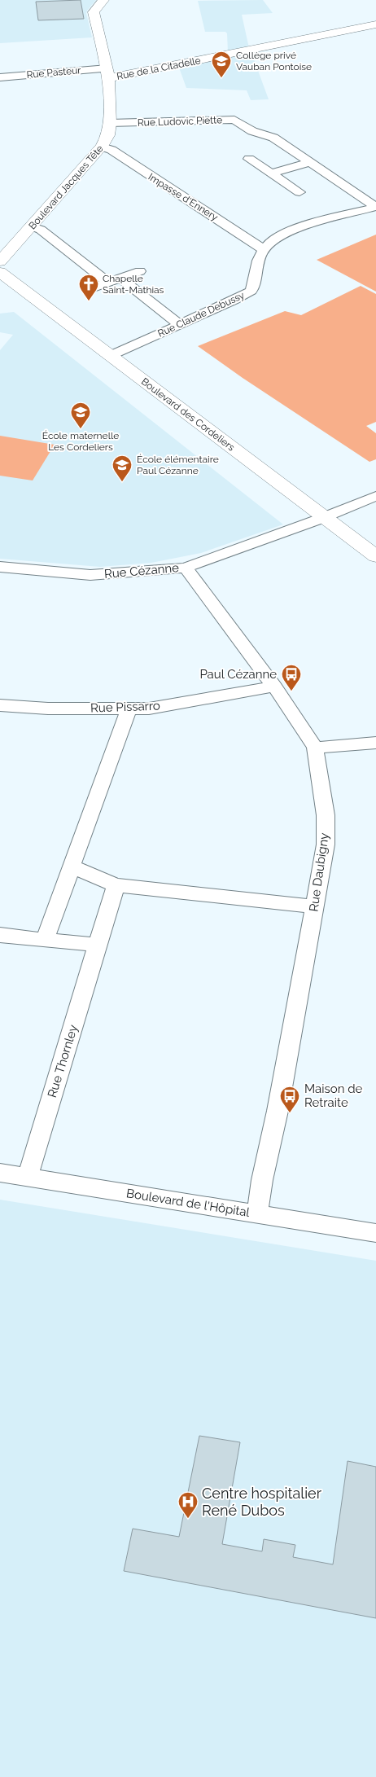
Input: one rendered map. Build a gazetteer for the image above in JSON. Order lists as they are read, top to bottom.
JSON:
{
  "streets": {
    "street": [
      "Rue de la Citadelle",
      "Rue Pasteur",
      "Rue Ludovic Piette",
      "Boulevard Jacques Tête",
      "Impasse d'Ennery",
      "Rue Claude Debussy",
      "Boulevard des Cordeliers",
      "Rue Cézanne",
      "Rue Pissarro",
      "Rue Daubigny",
      "Rue Thornley",
      "Boulevard de l'Hôpital"
    ]
  },
  "crossings": [
    ["Rue de la Citadelle", "Rue Pasteur"],
    ["Rue de la Citadelle", "Boulevard Jacques Tête"],
    ["Rue Pasteur", "Boulevard Jacques Tête"],
    ["Rue Ludovic Piette", "Boulevard Jacques Tête"],
    ["Boulevard Jacques Tête", "Impasse d'Ennery"],
    ["Impasse d'Ennery", "Rue Claude Debussy"],
    ["Rue Claude Debussy", "Boulevard des Cordeliers"],
    ["Boulevard des Cordeliers", "Rue Cézanne"],
    ["Rue Cézanne", "Rue Daubigny"],
    ["Rue Pissarro", "Rue Daubigny"],
    ["Rue Daubigny", "Boulevard de l'Hôpital"],
    ["Rue Thornley", "Boulevard de l'Hôpital"]
  ],
  "places": {
    "school or university": ["Collège privé Vauban Pontoise", "École maternelle Les Cordeliers", "École élémentaire Paul Cézanne"],
    "church": ["Chapelle Saint-Mathias"],
    "bus stop": ["Paul Cézanne", "Maison de Retraite"],
    "hospital": ["Centre hospitalier René Dubos"]
  }
}
